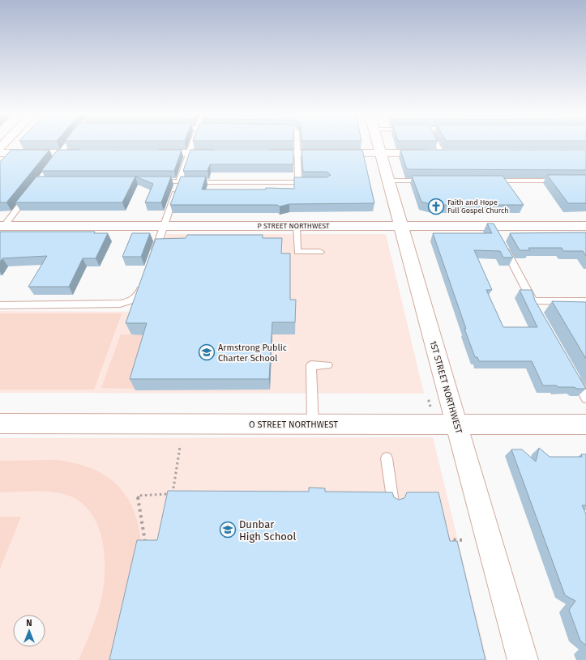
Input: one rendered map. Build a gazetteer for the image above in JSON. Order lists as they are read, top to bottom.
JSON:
{
  "streets": {
    "street": ["P STREET NORTHWEST", "1ST STREET NORTHWEST", "O STREET NORTHWEST"]
  },
  "crossings": [
    ["P STREET NORTHWEST", "1ST STREET NORTHWEST"],
    ["1ST STREET NORTHWEST", "O STREET NORTHWEST"]
  ],
  "places": {
    "church": ["Faith and Hope Full Gospel Church"],
    "school or university": ["Armstrong Public Charter School", "Dunbar High School"]
  },
  "north": "top"
}
